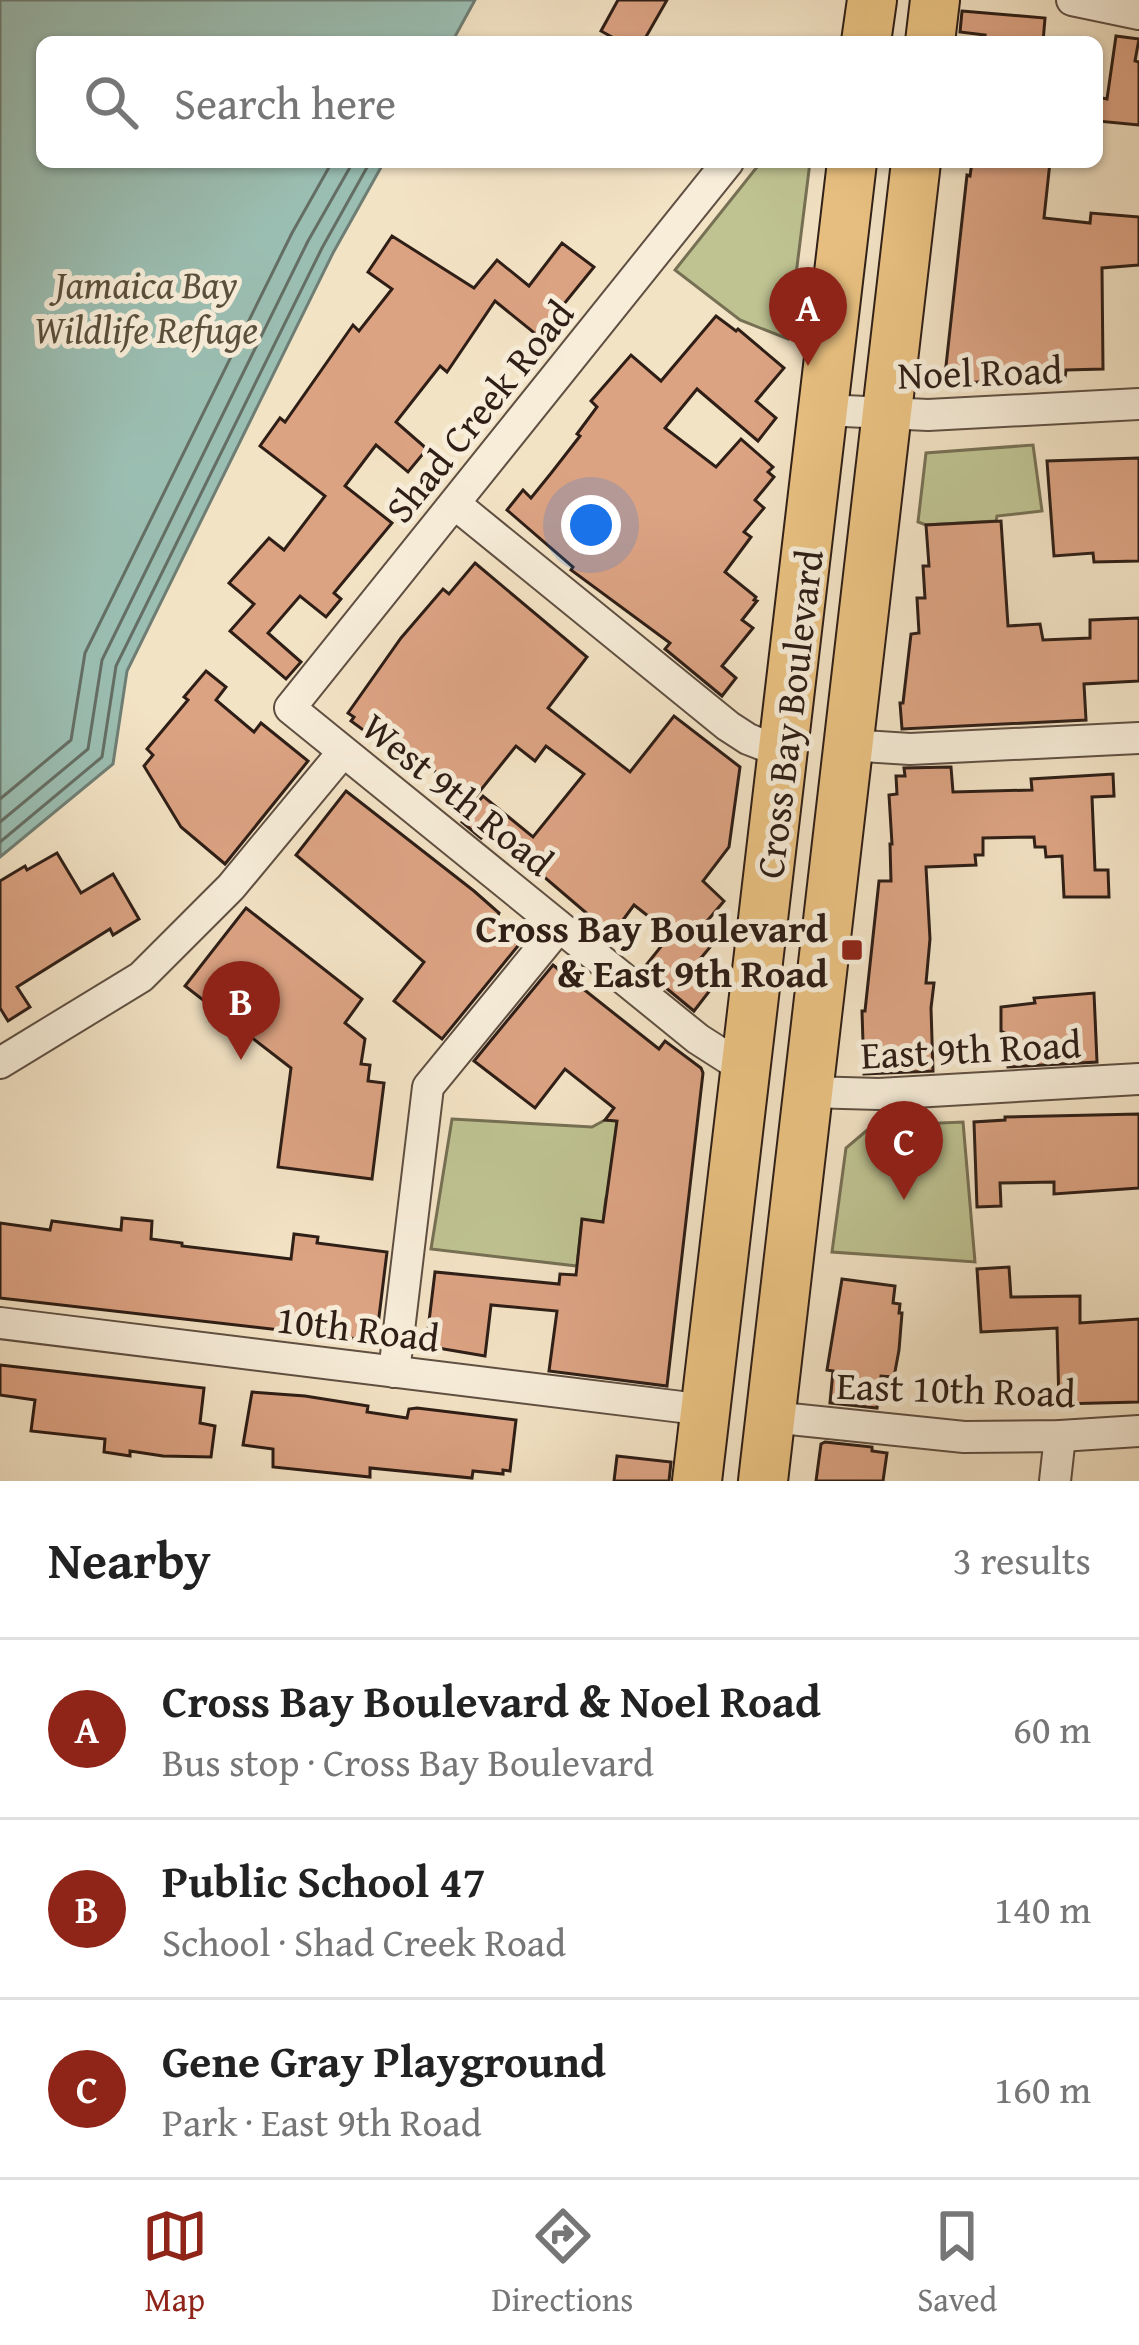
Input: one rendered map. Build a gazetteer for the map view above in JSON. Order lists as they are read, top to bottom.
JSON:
{
  "streets": {
    "main road": ["Cross Bay Boulevard"],
    "street": [
      "Noel Road",
      "Shad Creek Road",
      "West 9th Road",
      "East 9th Road",
      "10th Road",
      "East 10th Road"
    ]
  },
  "crossings": [
    ["Noel Road", "Cross Bay Boulevard"],
    ["Shad Creek Road", "West 9th Road"],
    ["Cross Bay Boulevard", "West 9th Road"],
    ["Cross Bay Boulevard", "East 9th Road"],
    ["Cross Bay Boulevard", "10th Road"],
    ["Cross Bay Boulevard", "East 10th Road"]
  ],
  "parks": ["Jamaica Bay Wildlife Refuge"],
  "places": {
    "transit": ["Cross Bay Boulevard & East 9th Road"]
  },
  "page": {
    "search": "Search here",
    "pins": ["A", "B", "C"],
    "heading": ["Nearby", "3 results"],
    "list": [
      {
        "mark": "A",
        "name": "Cross Bay Boulevard & Noel Road",
        "note": "Bus stop · Cross Bay Boulevard",
        "value": "60 m"
      },
      {
        "mark": "B",
        "name": "Public School 47",
        "note": "School · Shad Creek Road",
        "value": "140 m"
      },
      {
        "mark": "C",
        "name": "Gene Gray Playground",
        "note": "Park · East 9th Road",
        "value": "160 m"
      }
    ],
    "nav": ["Map", "Directions", "Saved"]
  }
}
